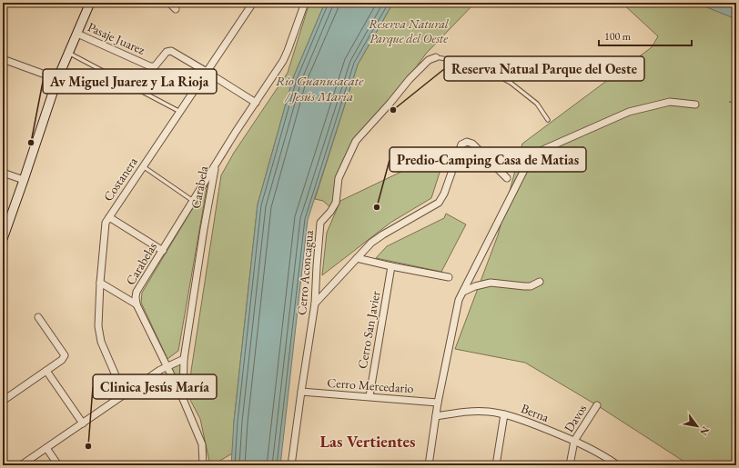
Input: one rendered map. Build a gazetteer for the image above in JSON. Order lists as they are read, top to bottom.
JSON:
{
  "streets": {
    "street": [
      "Pasaje Juarez",
      "Costanera",
      "Carabela",
      "Carabelas",
      "Cerro Aconcagua",
      "Cerro San Javier",
      "Cerro Mercedario",
      "Berna",
      "Davos"
    ]
  },
  "crossings": [
    ["Pasaje Juarez", "Costanera"],
    ["Pasaje Juarez", "Carabela"],
    ["Carabela", "Carabelas"],
    ["Cerro Aconcagua", "Cerro Mercedario"],
    ["Cerro San Javier", "Cerro Mercedario"],
    ["Berna", "Davos"]
  ],
  "districts": ["Las Vertientes"],
  "water": ["Río Guanusacate / Jesús María"],
  "parks": ["Reserva Natural Parque del Oeste"],
  "places": [
    "Reserva Natual Parque del Oeste",
    "Av Miguel Juarez y La Rioja",
    "Predio-Camping Casa de Matias",
    "Clinica Jesús María"
  ],
  "scale_bar": "100 m",
  "north": "bottom right"
}
